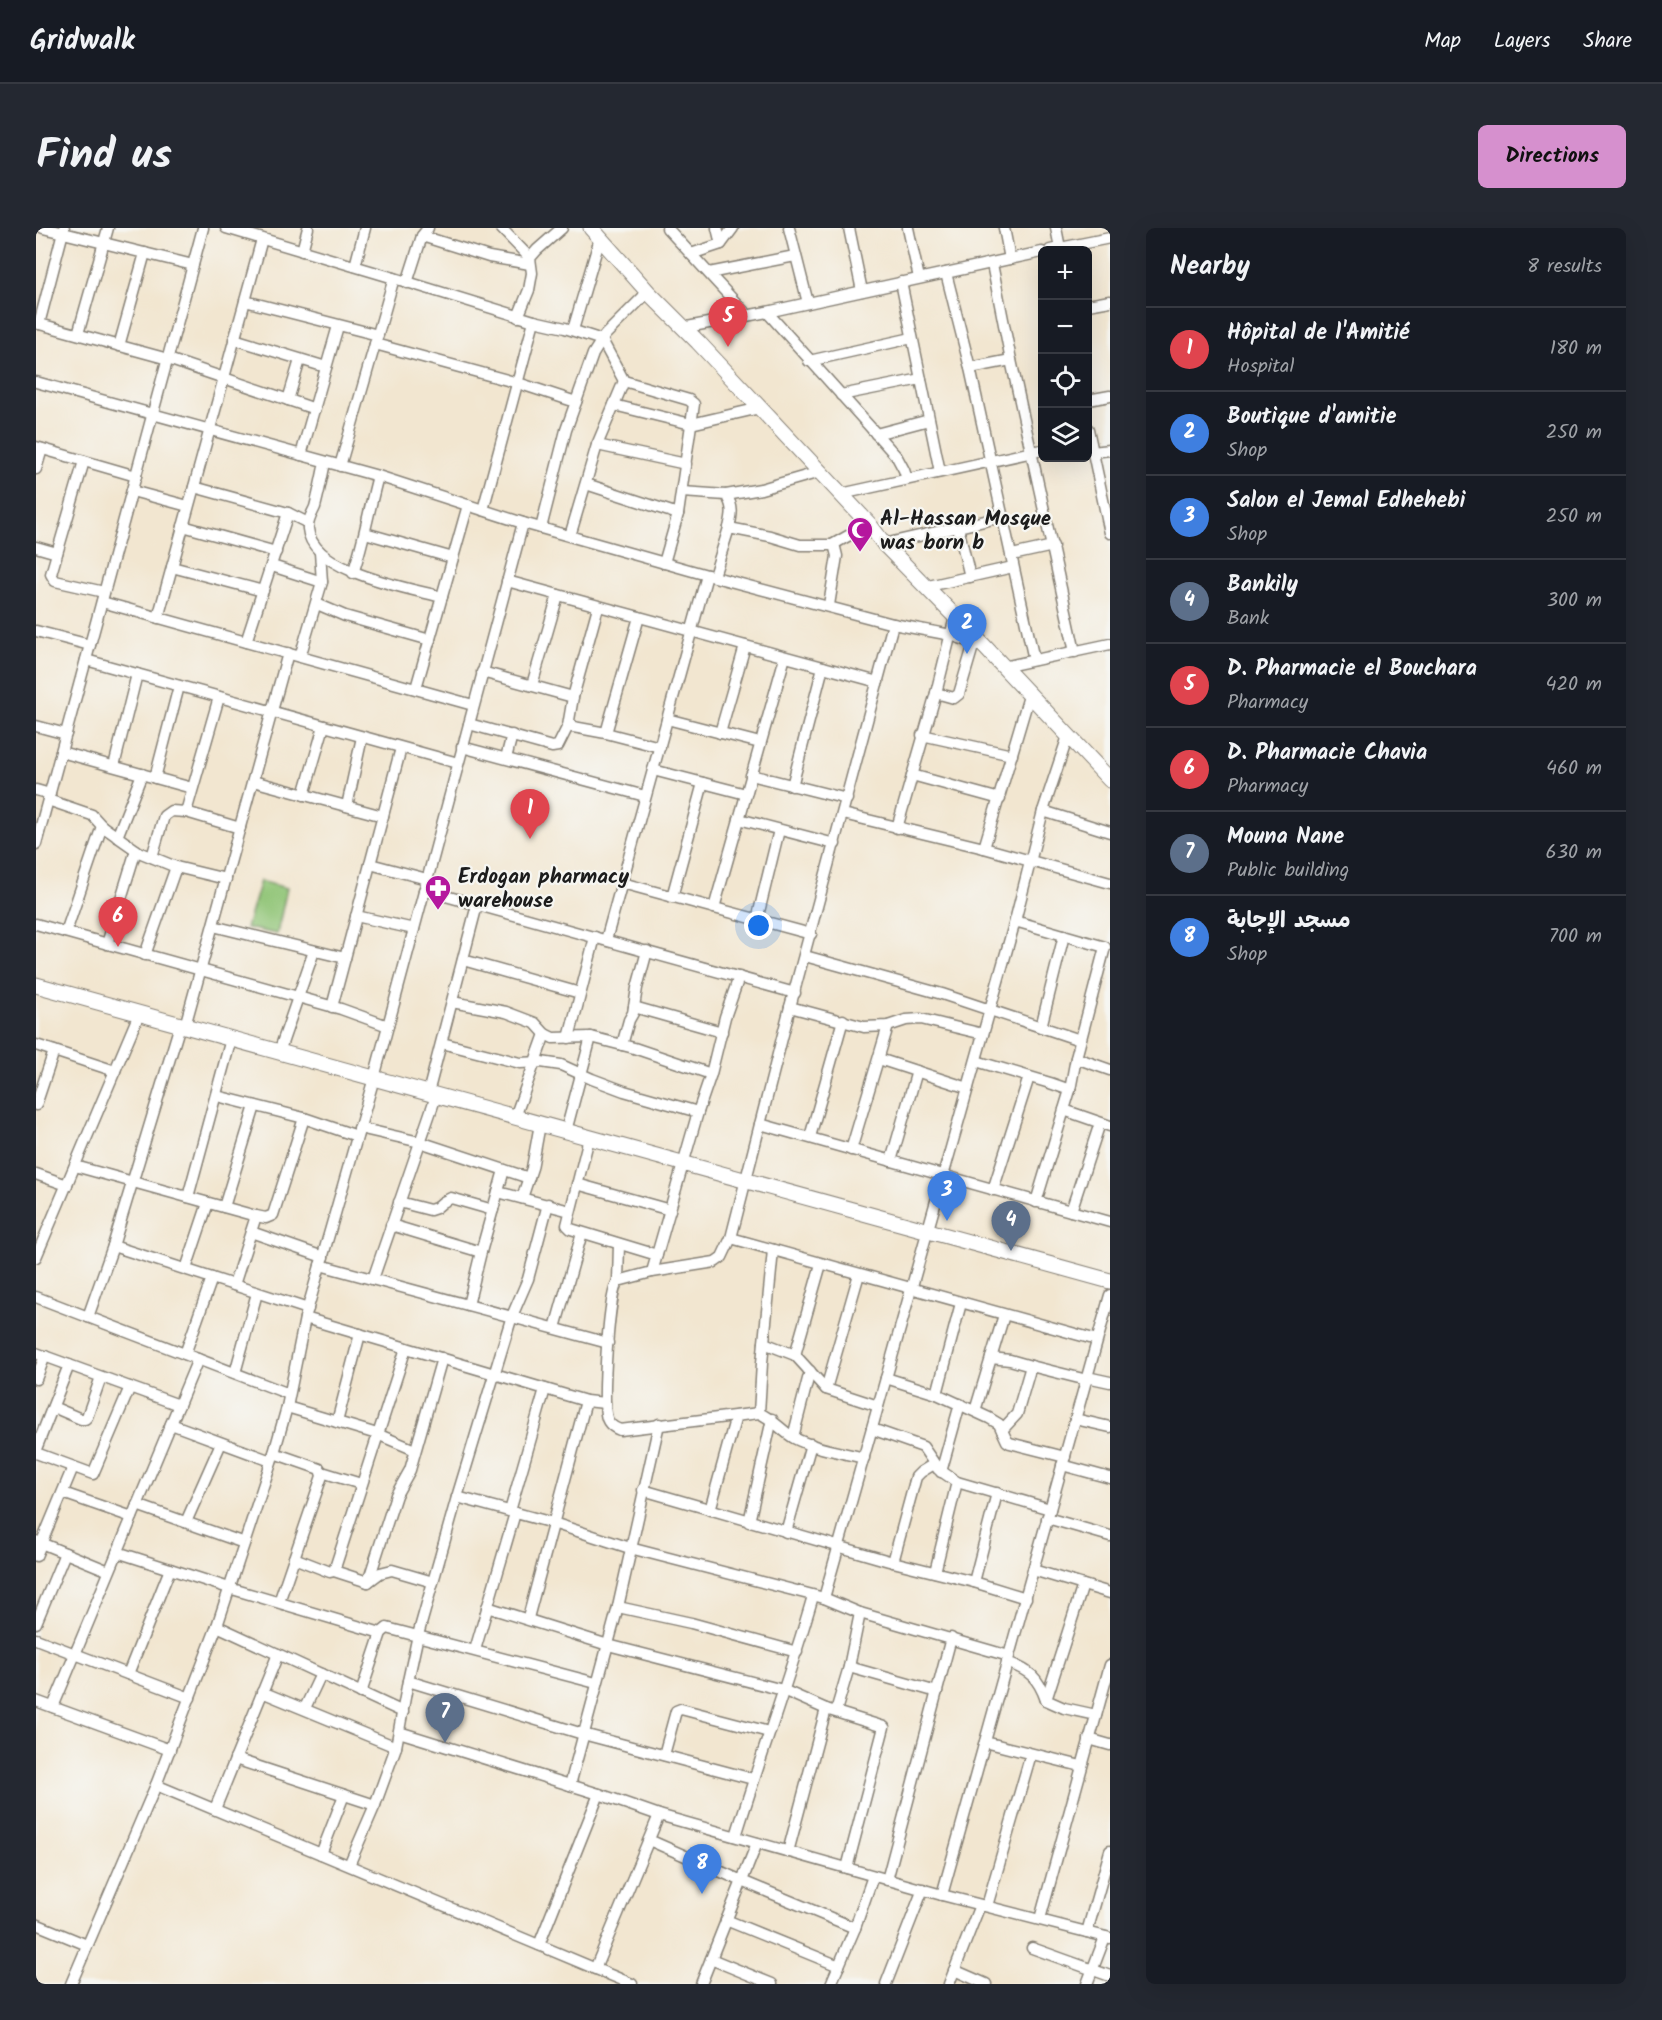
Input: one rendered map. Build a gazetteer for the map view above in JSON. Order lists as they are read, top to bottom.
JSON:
{
  "places": {
    "mosque": ["Al-Hassan Mosque was born b"],
    "pharmacy": ["Erdogan pharmacy warehouse"]
  },
  "page": {
    "header": "Gridwalk",
    "nav": ["Map", "Layers", "Share"],
    "title": "Find us",
    "buttons": "Directions",
    "heading": ["Nearby", "8 results"],
    "map_buttons": ["+", "−"],
    "pins": [
      "5",
      "2",
      "1",
      "6",
      "3",
      "4",
      "7",
      "8"
    ],
    "list": [
      {
        "mark": "1",
        "name": "Hôpital de l'Amitié",
        "note": "Hospital",
        "value": "180 m"
      },
      {
        "mark": "2",
        "name": "Boutique d'amitie",
        "note": "Shop",
        "value": "250 m"
      },
      {
        "mark": "3",
        "name": "Salon el Jemal Edhehebi",
        "note": "Shop",
        "value": "250 m"
      },
      {
        "mark": "4",
        "name": "Bankily",
        "note": "Bank",
        "value": "300 m"
      },
      {
        "mark": "5",
        "name": "D. Pharmacie el Bouchara",
        "note": "Pharmacy",
        "value": "420 m"
      },
      {
        "mark": "6",
        "name": "D. Pharmacie Chavia",
        "note": "Pharmacy",
        "value": "460 m"
      },
      {
        "mark": "7",
        "name": "Mouna Nane",
        "note": "Public building",
        "value": "630 m"
      },
      {
        "mark": "8",
        "name": "مسجد الإجابة",
        "note": "Shop",
        "value": "700 m"
      }
    ]
  }
}
